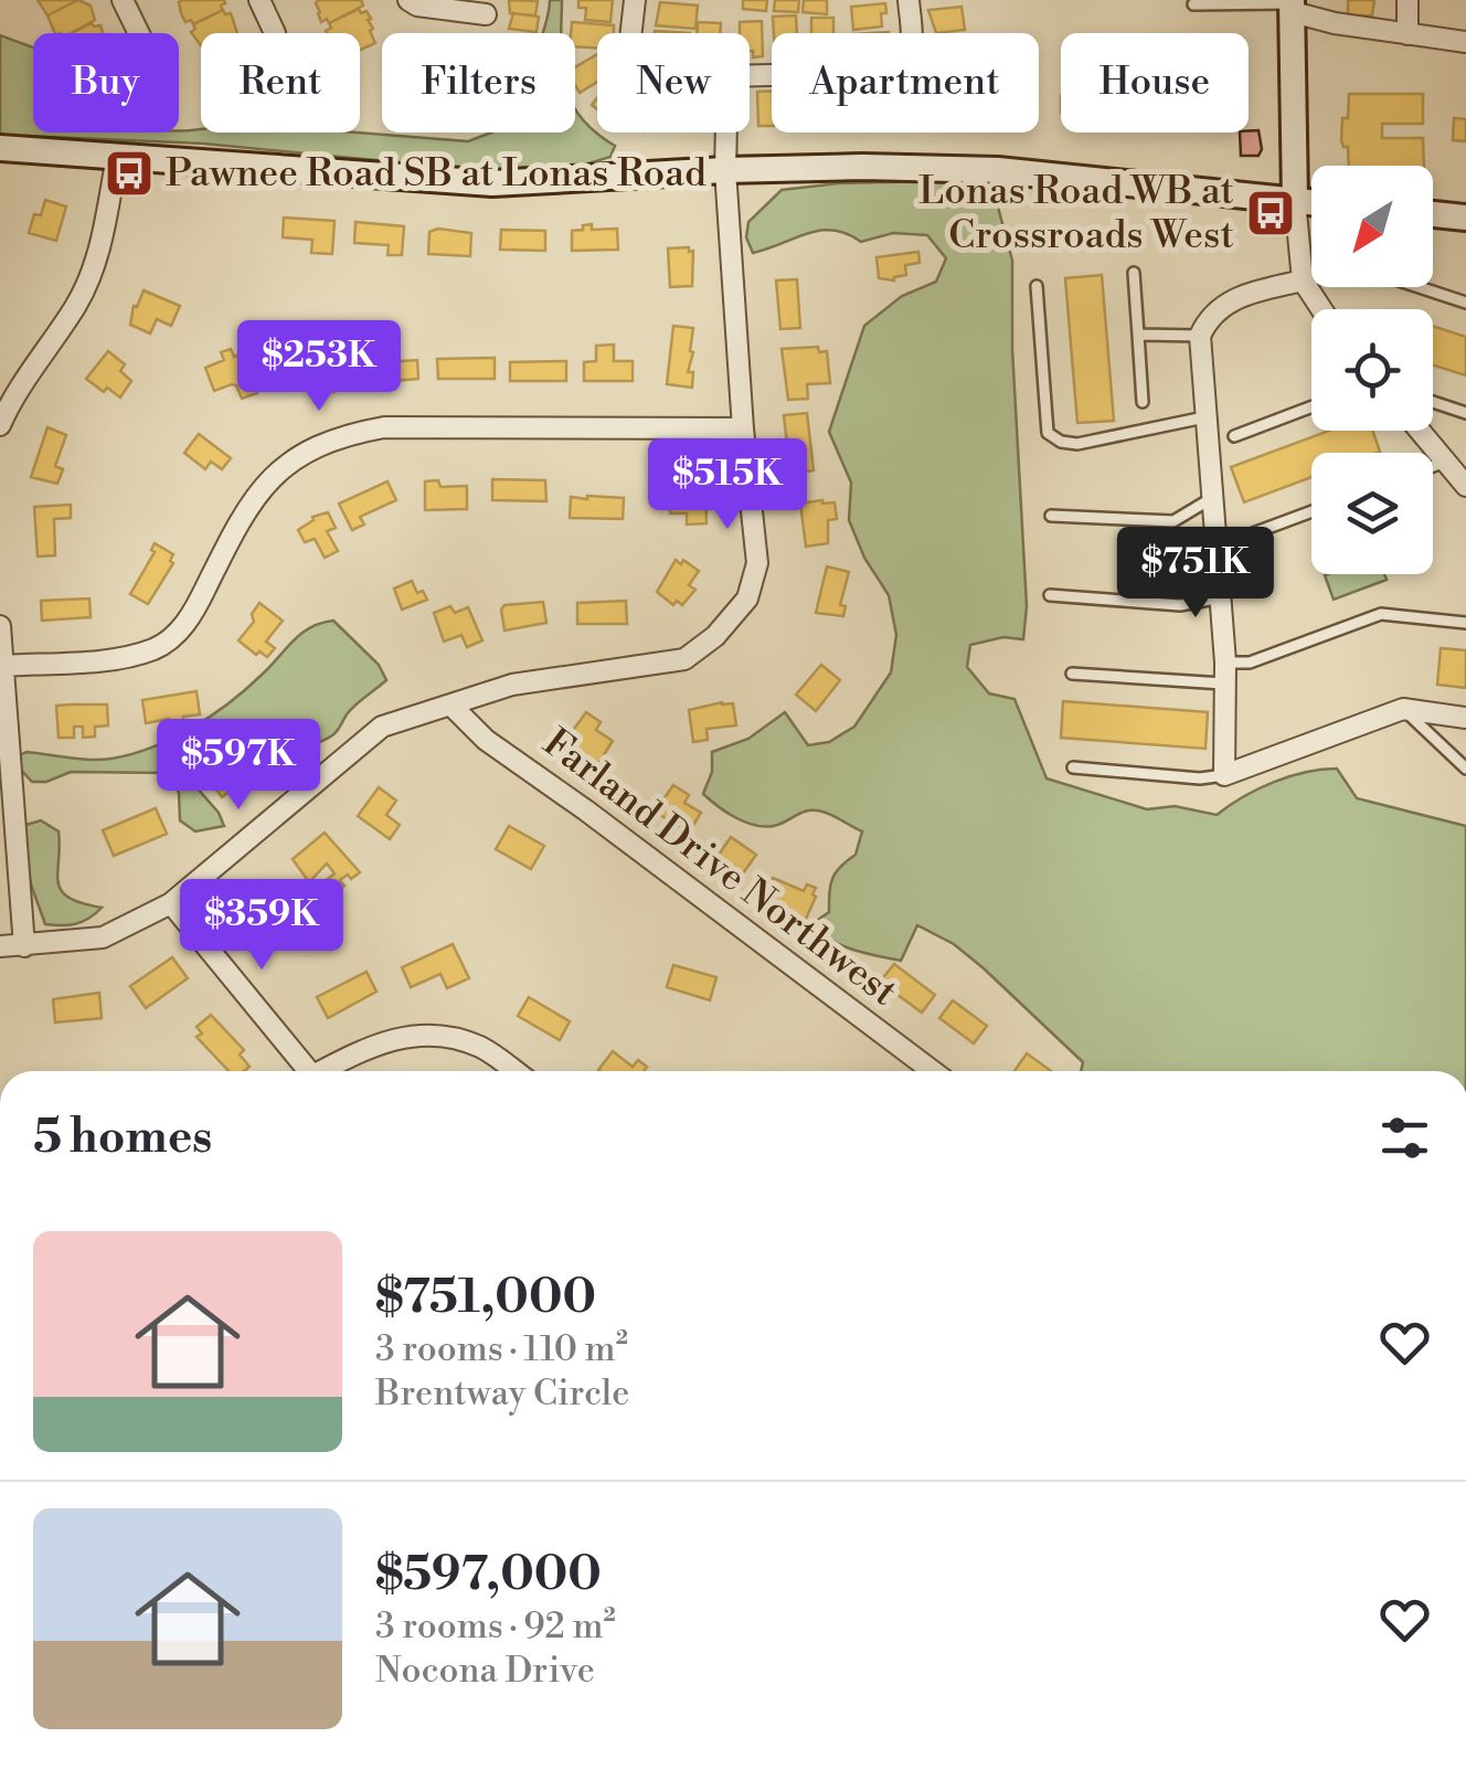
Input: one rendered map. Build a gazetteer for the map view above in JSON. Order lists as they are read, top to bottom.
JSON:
{
  "streets": {
    "street": ["Farland Drive Northwest"]
  },
  "places": {
    "bus stop": ["Pawnee Road SB at Lonas Road", "Lonas Road WB at Crossroads West"]
  },
  "north": "bottom left",
  "page": {
    "chip": [
      "Buy",
      "Rent",
      "Filters",
      "New",
      "Apartment",
      "House"
    ],
    "price": [
      "$253K",
      "$515K",
      "$751K",
      "$597K",
      "$359K"
    ],
    "heading": "5 homes",
    "list": [
      {
        "name": "$751,000",
        "note": "3 rooms · 110 m² · Brentway Circle"
      },
      {
        "name": "$597,000",
        "note": "3 rooms · 92 m² · Nocona Drive"
      }
    ]
  }
}
